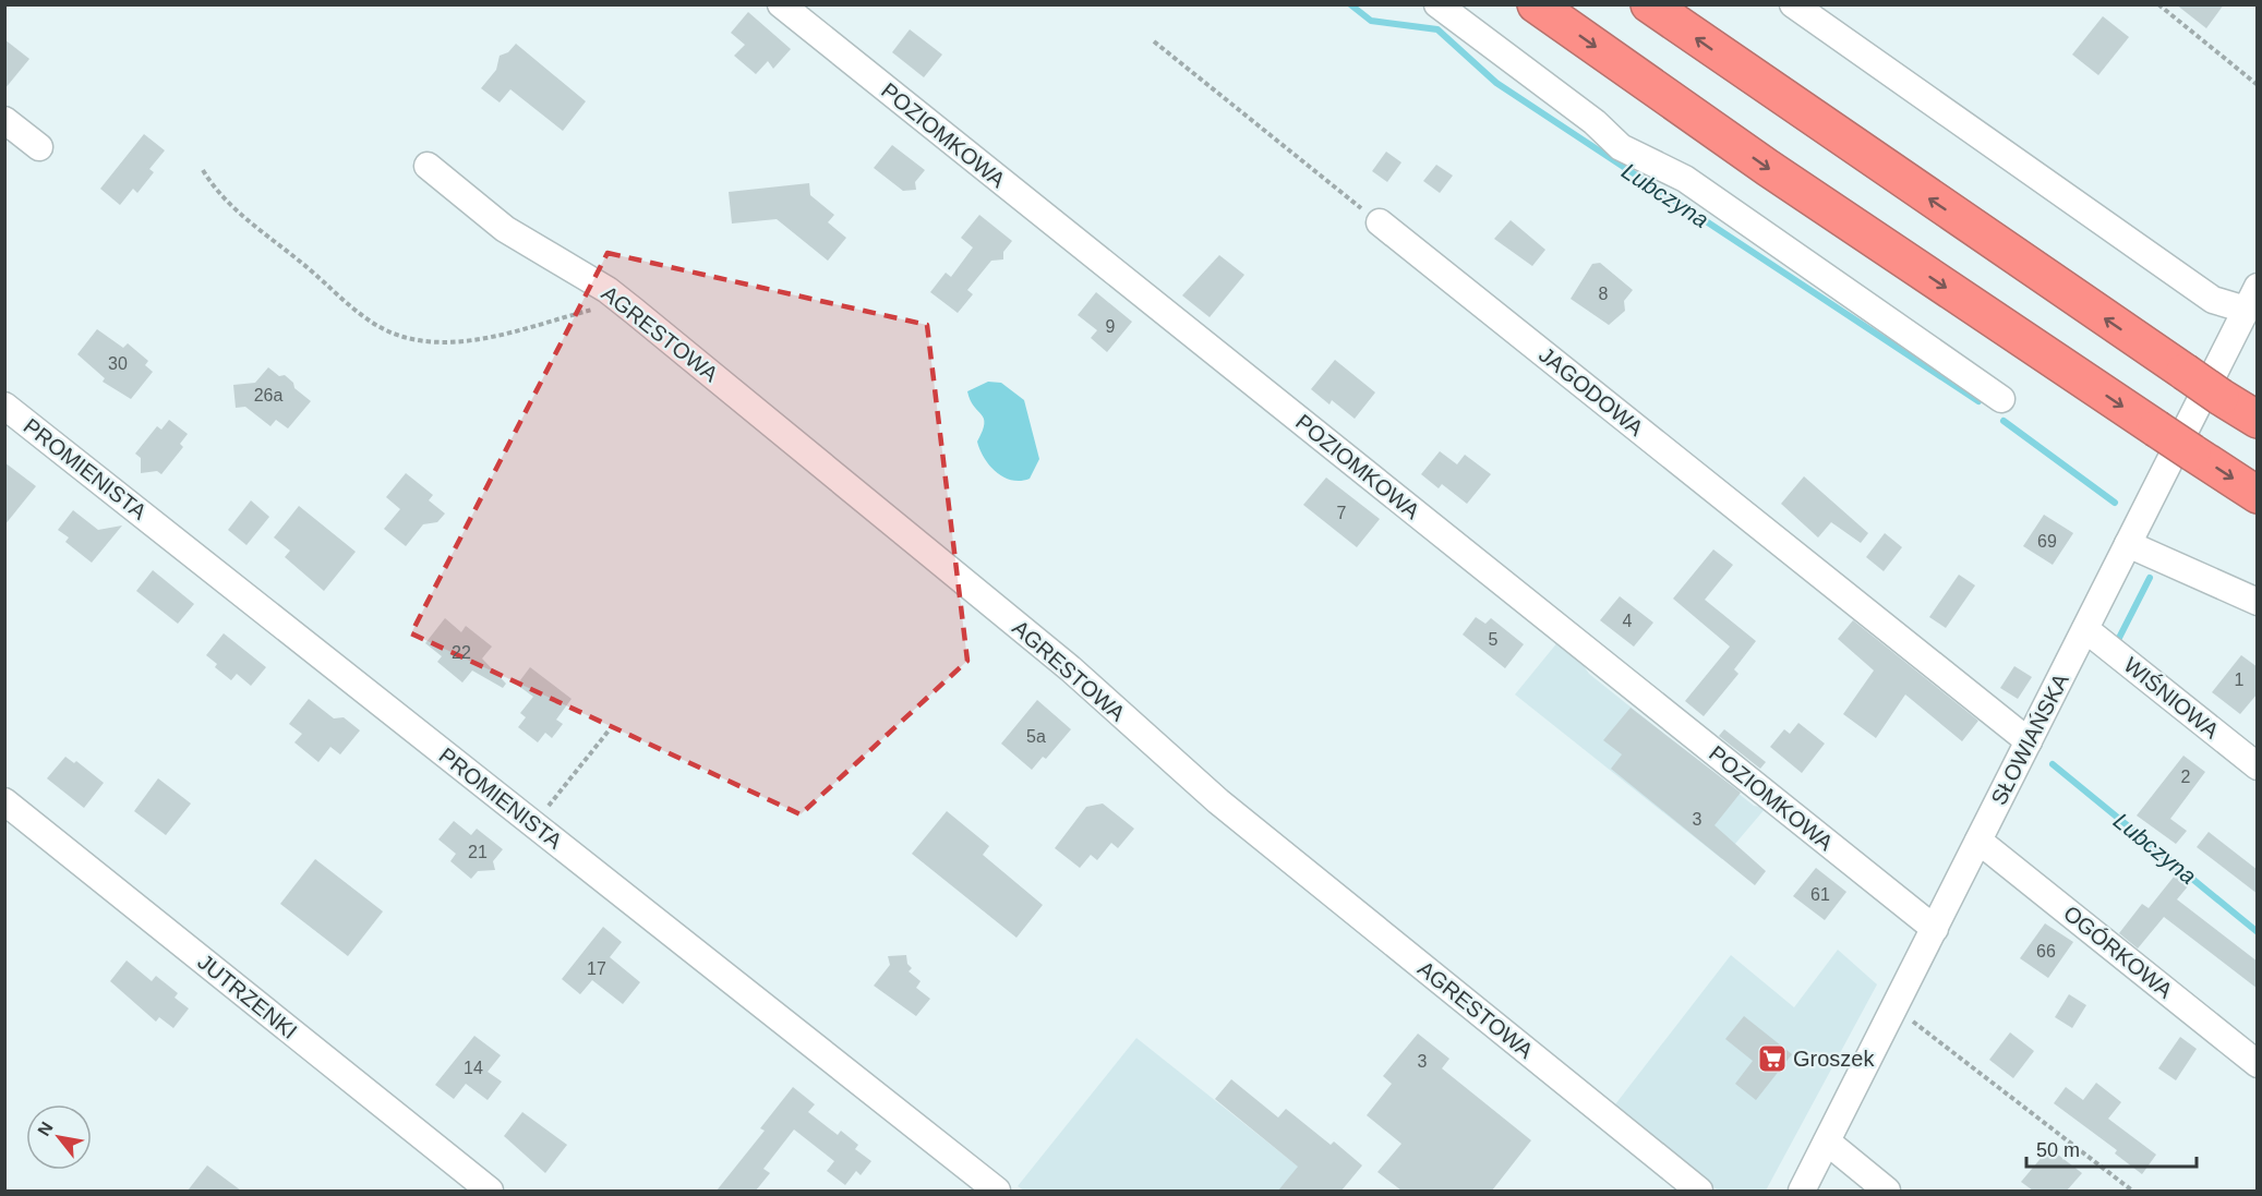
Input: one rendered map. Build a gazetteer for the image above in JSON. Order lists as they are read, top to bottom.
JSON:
{
  "streets": {
    "street": [
      "POZIOMKOWA",
      "AGRESTOWA",
      "JAGODOWA",
      "PROMIENISTA",
      "WIŚNIOWA",
      "SŁOWIAŃSKA",
      "OGÓRKOWA",
      "JUTRZENKI"
    ]
  },
  "crossings": [
    ["POZIOMKOWA", "SŁOWIAŃSKA"],
    ["JAGODOWA", "SŁOWIAŃSKA"],
    ["WIŚNIOWA", "SŁOWIAŃSKA"],
    ["SŁOWIAŃSKA", "OGÓRKOWA"]
  ],
  "water": ["Lubczyna"],
  "places": {
    "supermarket": ["Groszek"]
  },
  "house_numbers": [
    "8",
    "9",
    "30",
    "26a",
    "7",
    "69",
    "4",
    "5",
    "22",
    "1",
    "5a",
    "2",
    "3",
    "21",
    "61",
    "66",
    "17",
    "3",
    "14"
  ],
  "scale_bar": "50 m",
  "north": "top left"
}
